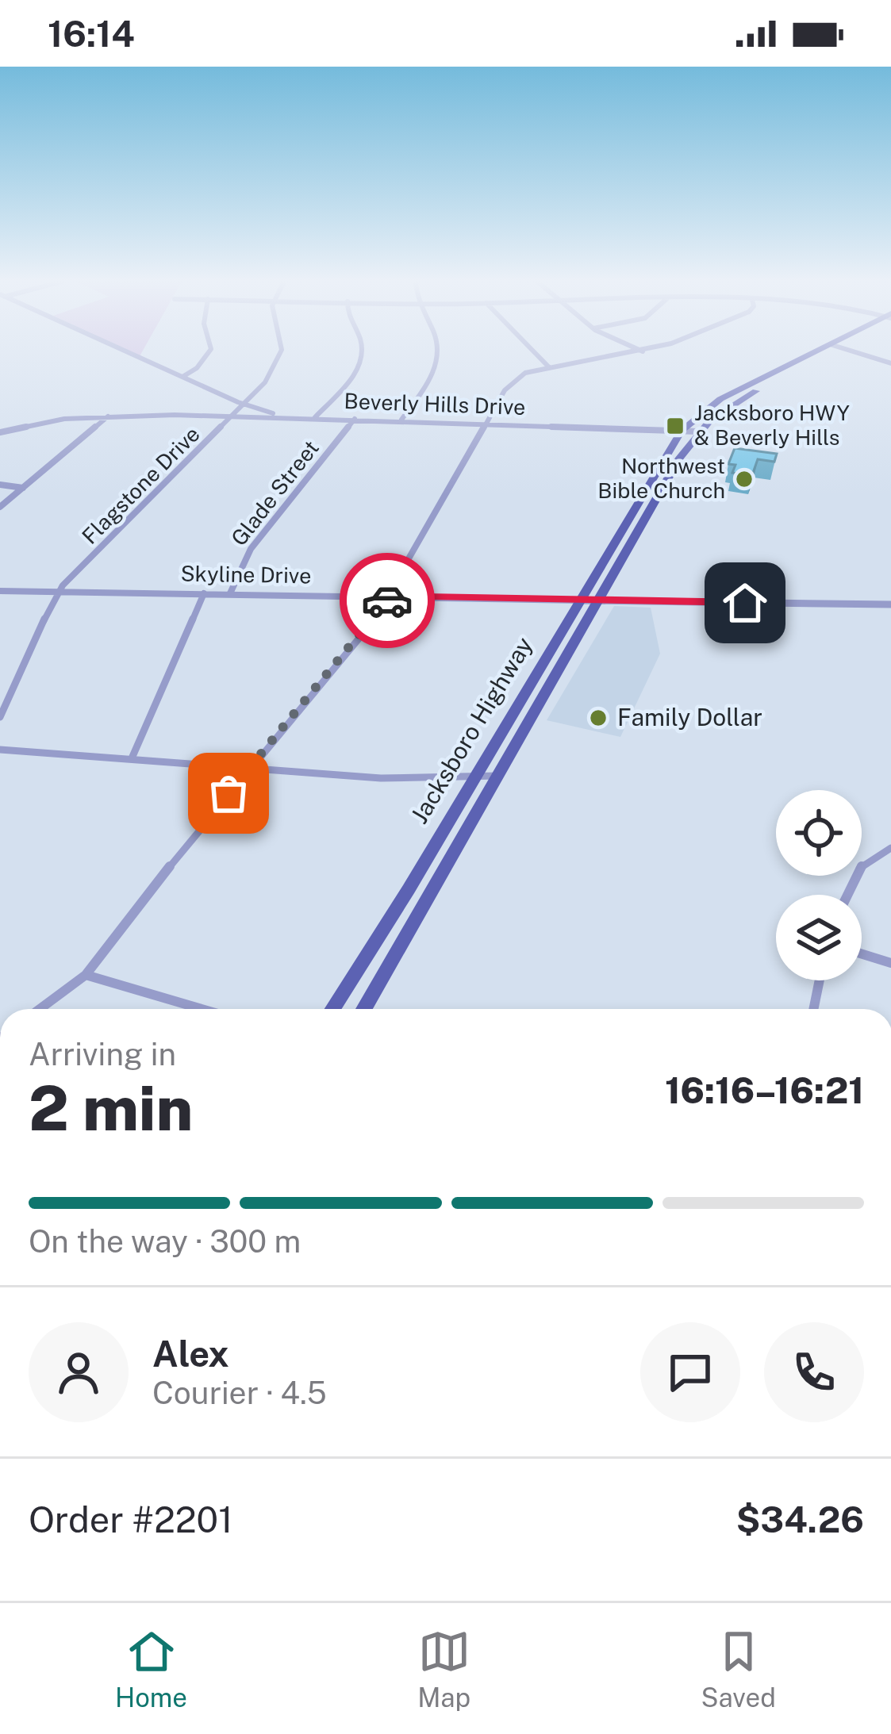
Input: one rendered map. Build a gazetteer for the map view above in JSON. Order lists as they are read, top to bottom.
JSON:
{
  "streets": {
    "main road": ["Jacksboro Highway"],
    "street": [
      "Beverly Hills Drive",
      "Flagstone Drive",
      "Glade Street",
      "Skyline Drive"
    ]
  },
  "crossings": [
    ["Beverly Hills Drive", "Flagstone Drive"],
    ["Beverly Hills Drive", "Glade Street"],
    ["Beverly Hills Drive", "Jacksboro Highway"],
    ["Flagstone Drive", "Skyline Drive"],
    ["Glade Street", "Skyline Drive"],
    ["Skyline Drive", "Jacksboro Highway"]
  ],
  "places": {
    "transit": ["Jacksboro HWY & Beverly Hills"],
    "other": ["Northwest Bible Church", "Family Dollar"]
  },
  "page": {
    "status": "16:14",
    "heading": ["2 min", "Arriving in", "16:16–16:21"],
    "panel": [
      "Alex",
      "Courier · 4.5",
      "Order #2201",
      "$34.26"
    ],
    "bar": "On the way · 300 m",
    "tabs": ["Home", "Map", "Saved"]
  }
}
